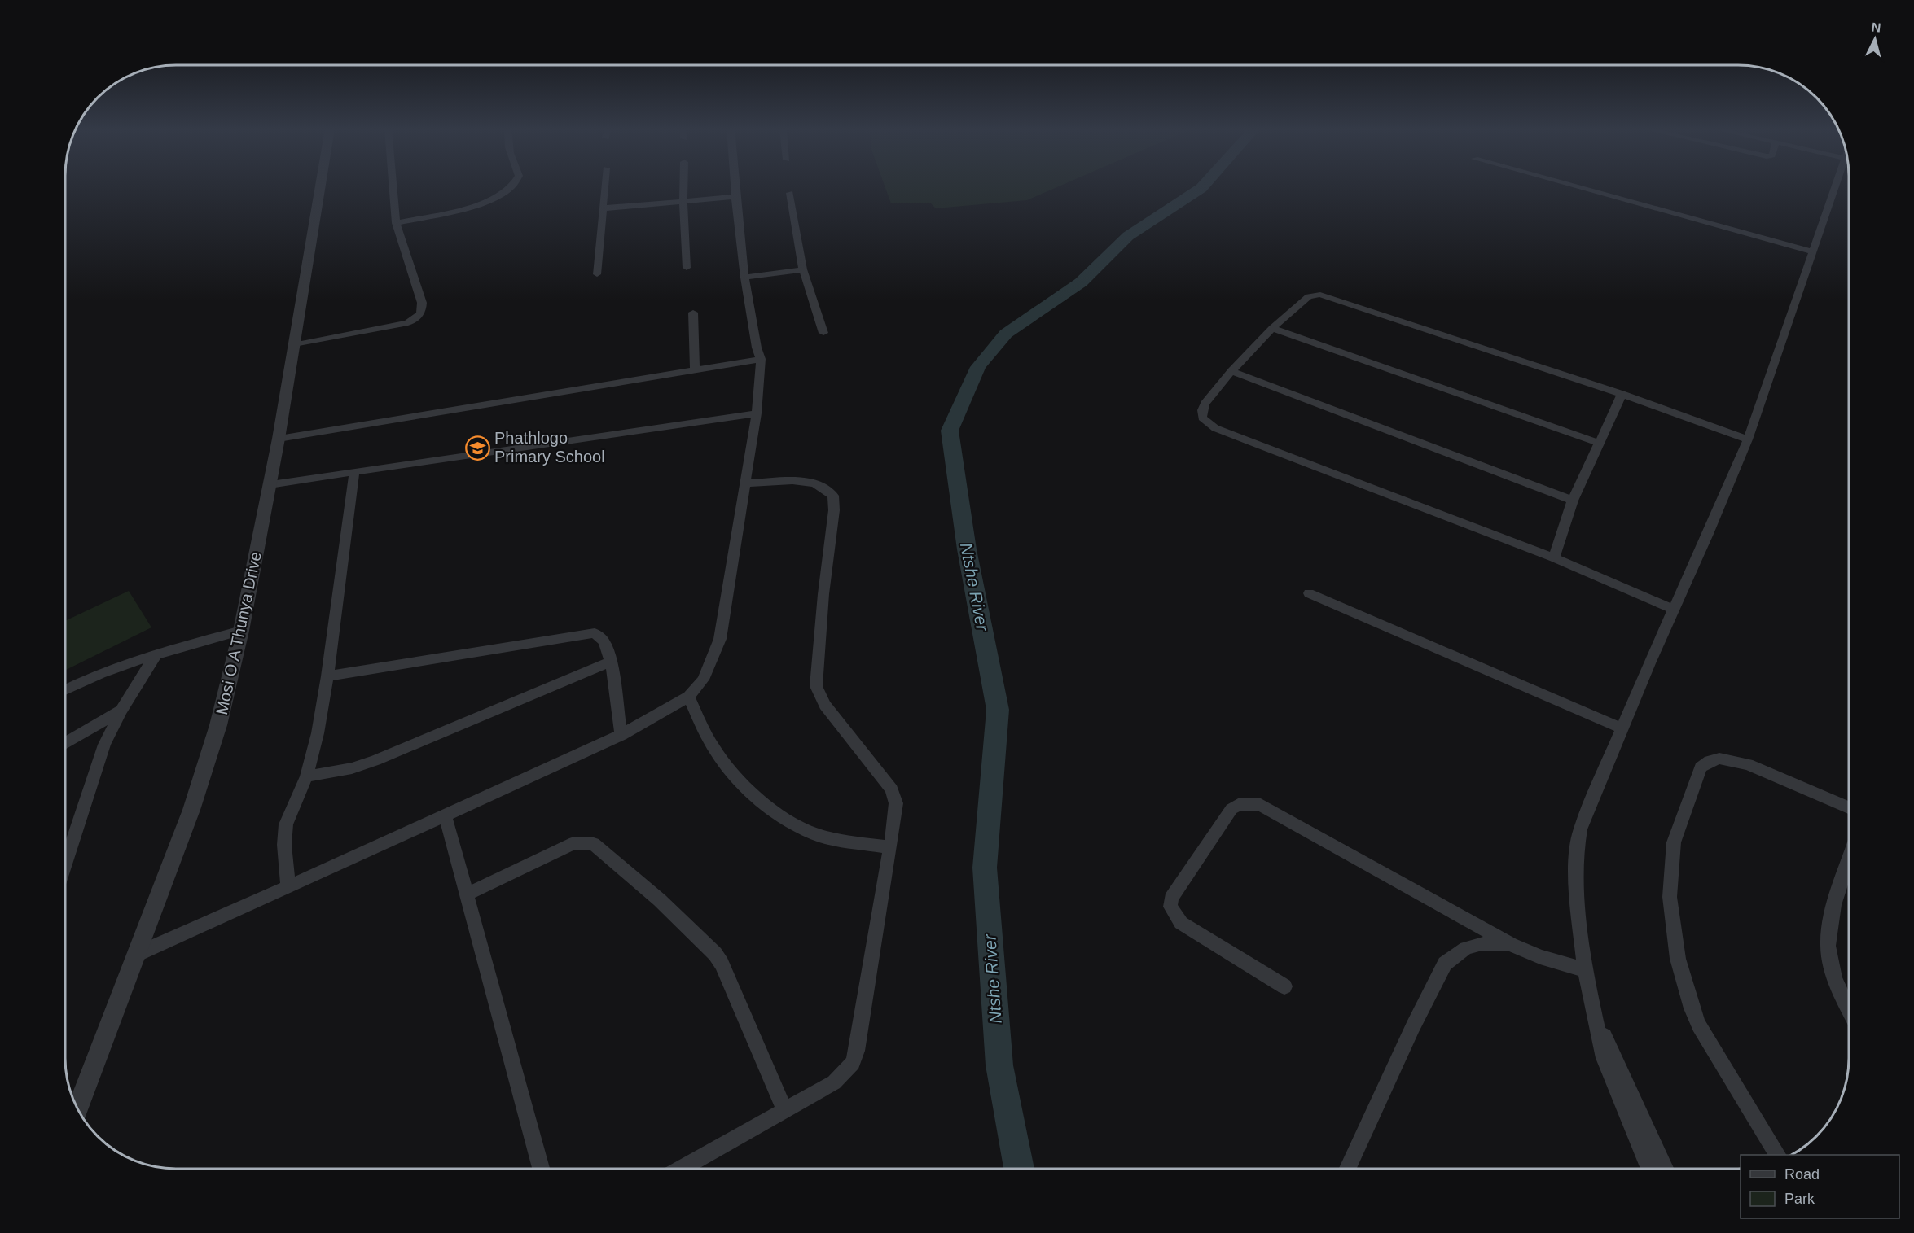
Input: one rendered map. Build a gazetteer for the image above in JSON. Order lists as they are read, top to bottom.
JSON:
{
  "streets": {
    "street": ["Mosi O A Thunya Drive"]
  },
  "water": ["Ntshe River"],
  "places": {
    "school or university": ["Phathlogo Primary School"]
  },
  "legend": ["Road", "Park"],
  "north": "top"
}
